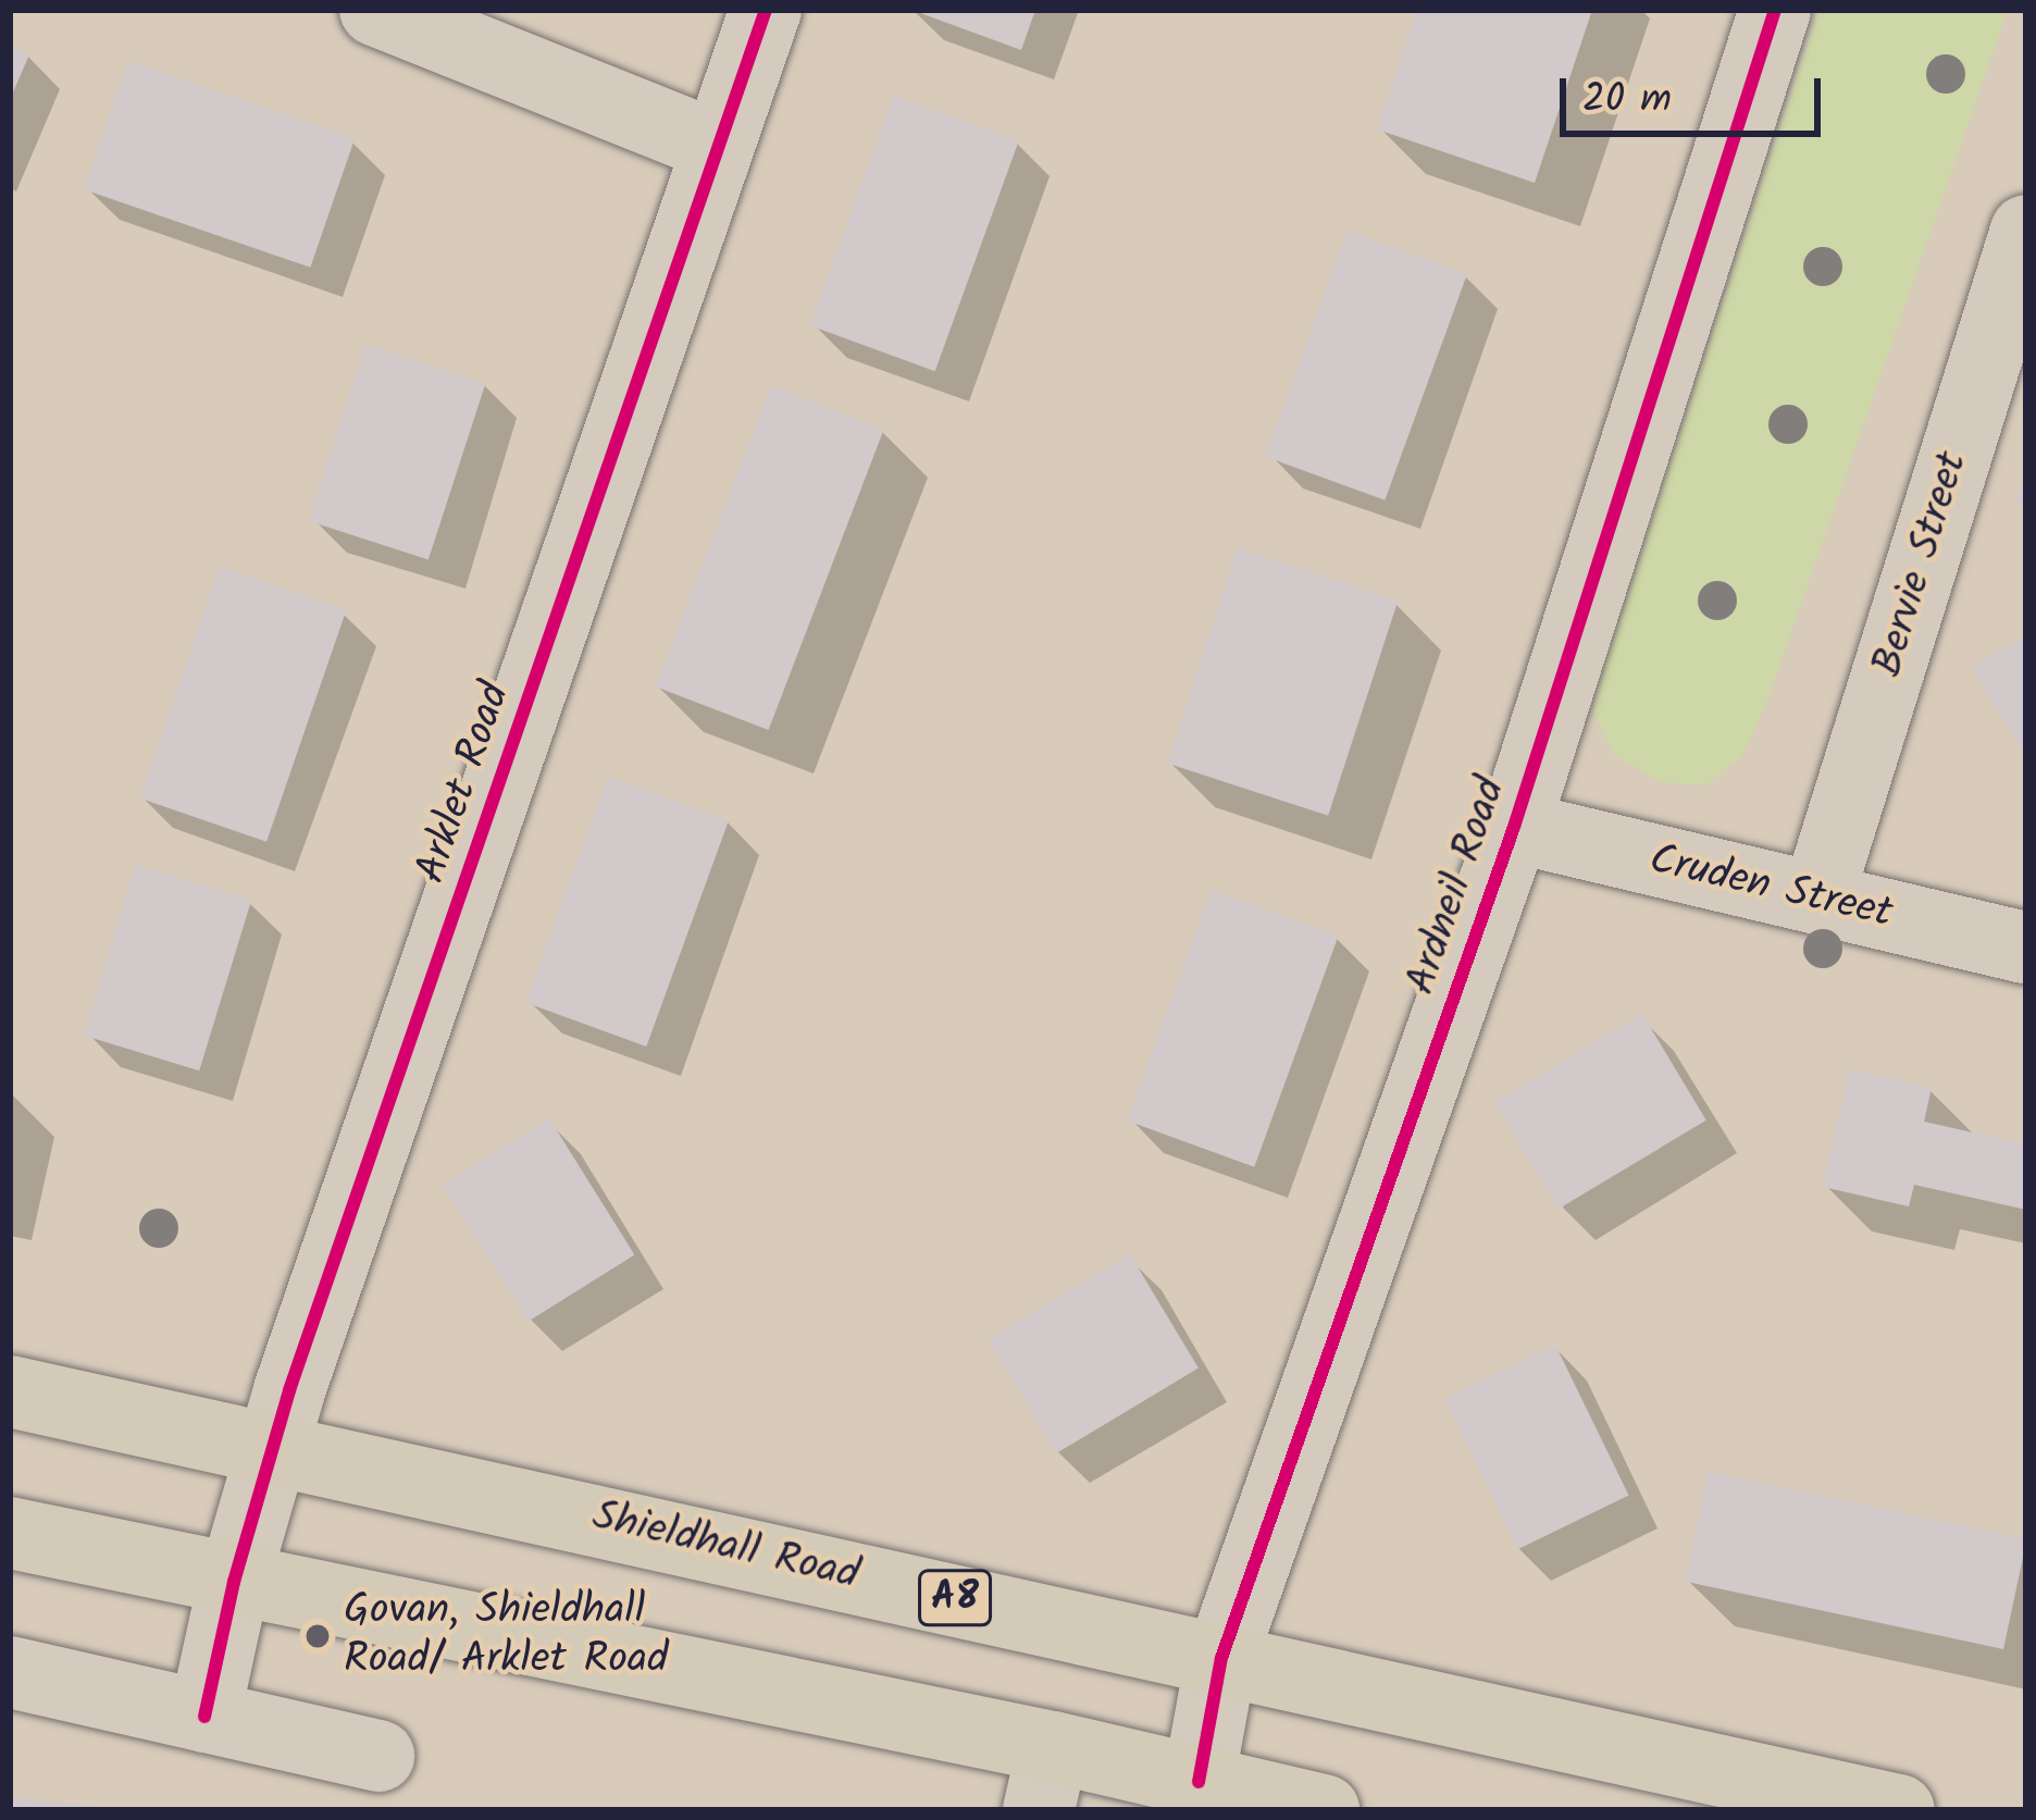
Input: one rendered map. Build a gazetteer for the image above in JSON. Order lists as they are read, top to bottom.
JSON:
{
  "streets": {
    "main road": ["Shieldhall Road", "A8"],
    "street": [
      "Bervie Street",
      "Arklet Road",
      "Ardneil Road",
      "Cruden Street"
    ]
  },
  "crossings": [
    ["Bervie Street", "Cruden Street"],
    ["Arklet Road", "Shieldhall Road"],
    ["Ardneil Road", "Cruden Street"],
    ["Ardneil Road", "Shieldhall Road"]
  ],
  "places": ["Govan, Shieldhall Road/ Arklet Road"],
  "scale_bar": "20 m"
}
